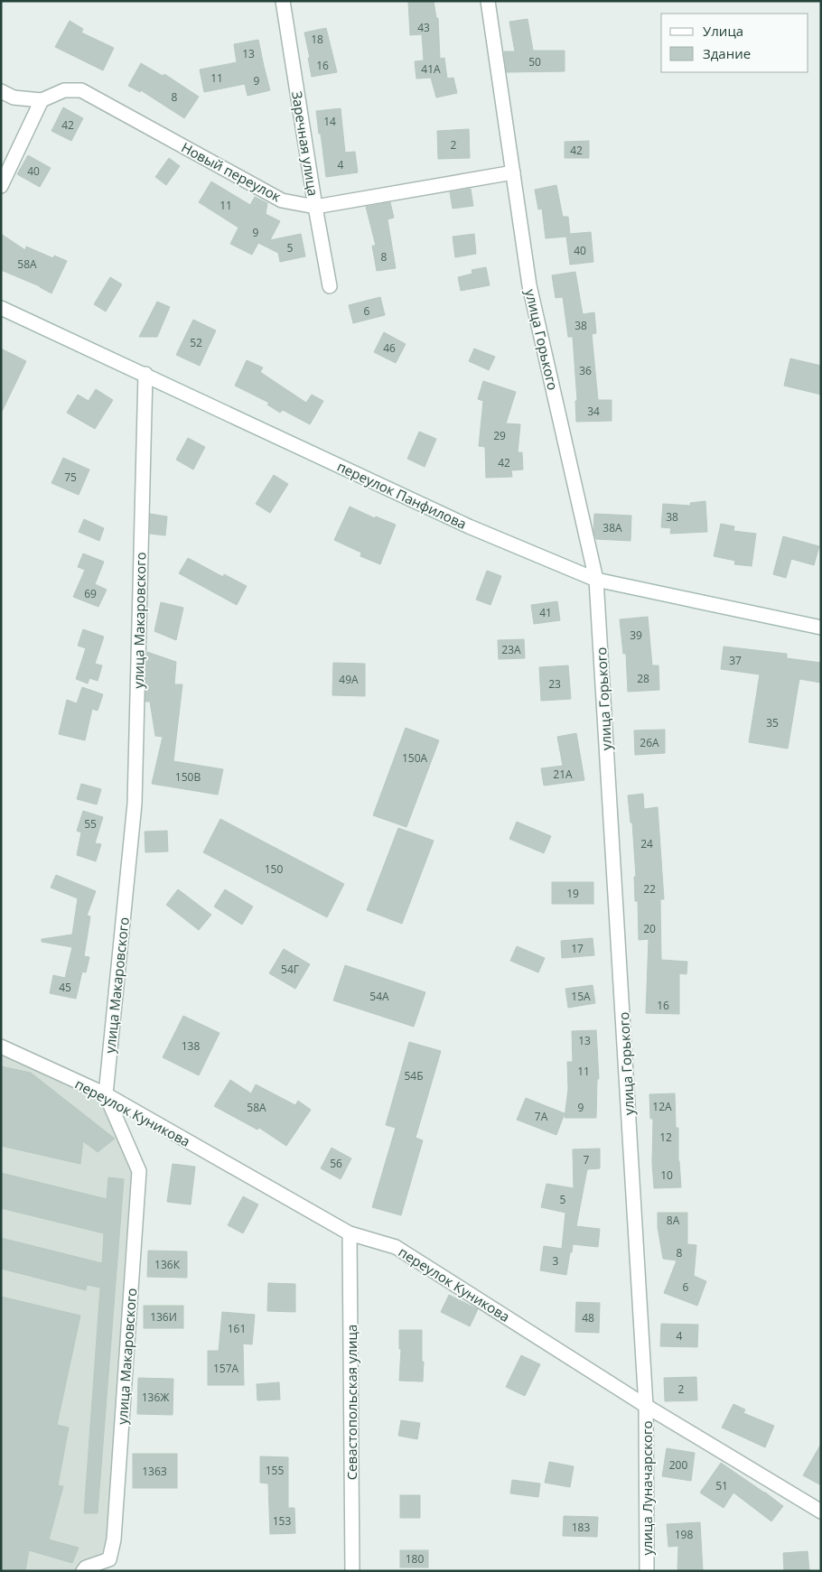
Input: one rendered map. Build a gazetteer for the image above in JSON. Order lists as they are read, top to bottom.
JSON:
{
  "streets": {
    "street": [
      "Заречная улица",
      "Новый переулок",
      "улица Горького",
      "переулок Панфилова",
      "улица Макаровского",
      "переулок Куникова",
      "Севастопольская улица",
      "улица Луначарского"
    ]
  },
  "crossings": [
    ["Заречная улица", "Новый переулок"],
    ["Новый переулок", "улица Горького"],
    ["улица Горького", "переулок Панфилова"],
    ["улица Горького", "переулок Куникова"],
    ["улица Горького", "улица Луначарского"],
    ["переулок Панфилова", "улица Макаровского"],
    ["улица Макаровского", "переулок Куникова"],
    ["переулок Куникова", "Севастопольская улица"],
    ["переулок Куникова", "улица Луначарского"]
  ],
  "house_numbers": [
    "43",
    "18",
    "13",
    "50",
    "16",
    "41А",
    "11",
    "9",
    "8",
    "14",
    "42",
    "2",
    "42",
    "4",
    "40",
    "11",
    "9",
    "5",
    "40",
    "8",
    "58А",
    "6",
    "38",
    "52",
    "46",
    "36",
    "34",
    "29",
    "42",
    "75",
    "38",
    "38А",
    "69",
    "41",
    "39",
    "23А",
    "37",
    "28",
    "49А",
    "23",
    "35",
    "26А",
    "150А",
    "21А",
    "150В",
    "55",
    "24",
    "150",
    "22",
    "19",
    "20",
    "17",
    "54Г",
    "45",
    "54А",
    "15А",
    "16",
    "13",
    "138",
    "11",
    "54Б",
    "12А",
    "58А",
    "9",
    "7А",
    "12",
    "7",
    "56",
    "10",
    "5",
    "8А",
    "8",
    "3",
    "136К",
    "6",
    "136И",
    "48",
    "161",
    "4",
    "157А",
    "2",
    "136Ж",
    "200",
    "155",
    "136З",
    "51",
    "153",
    "183",
    "198",
    "180"
  ],
  "legend": ["Улица", "Здание"]
}
